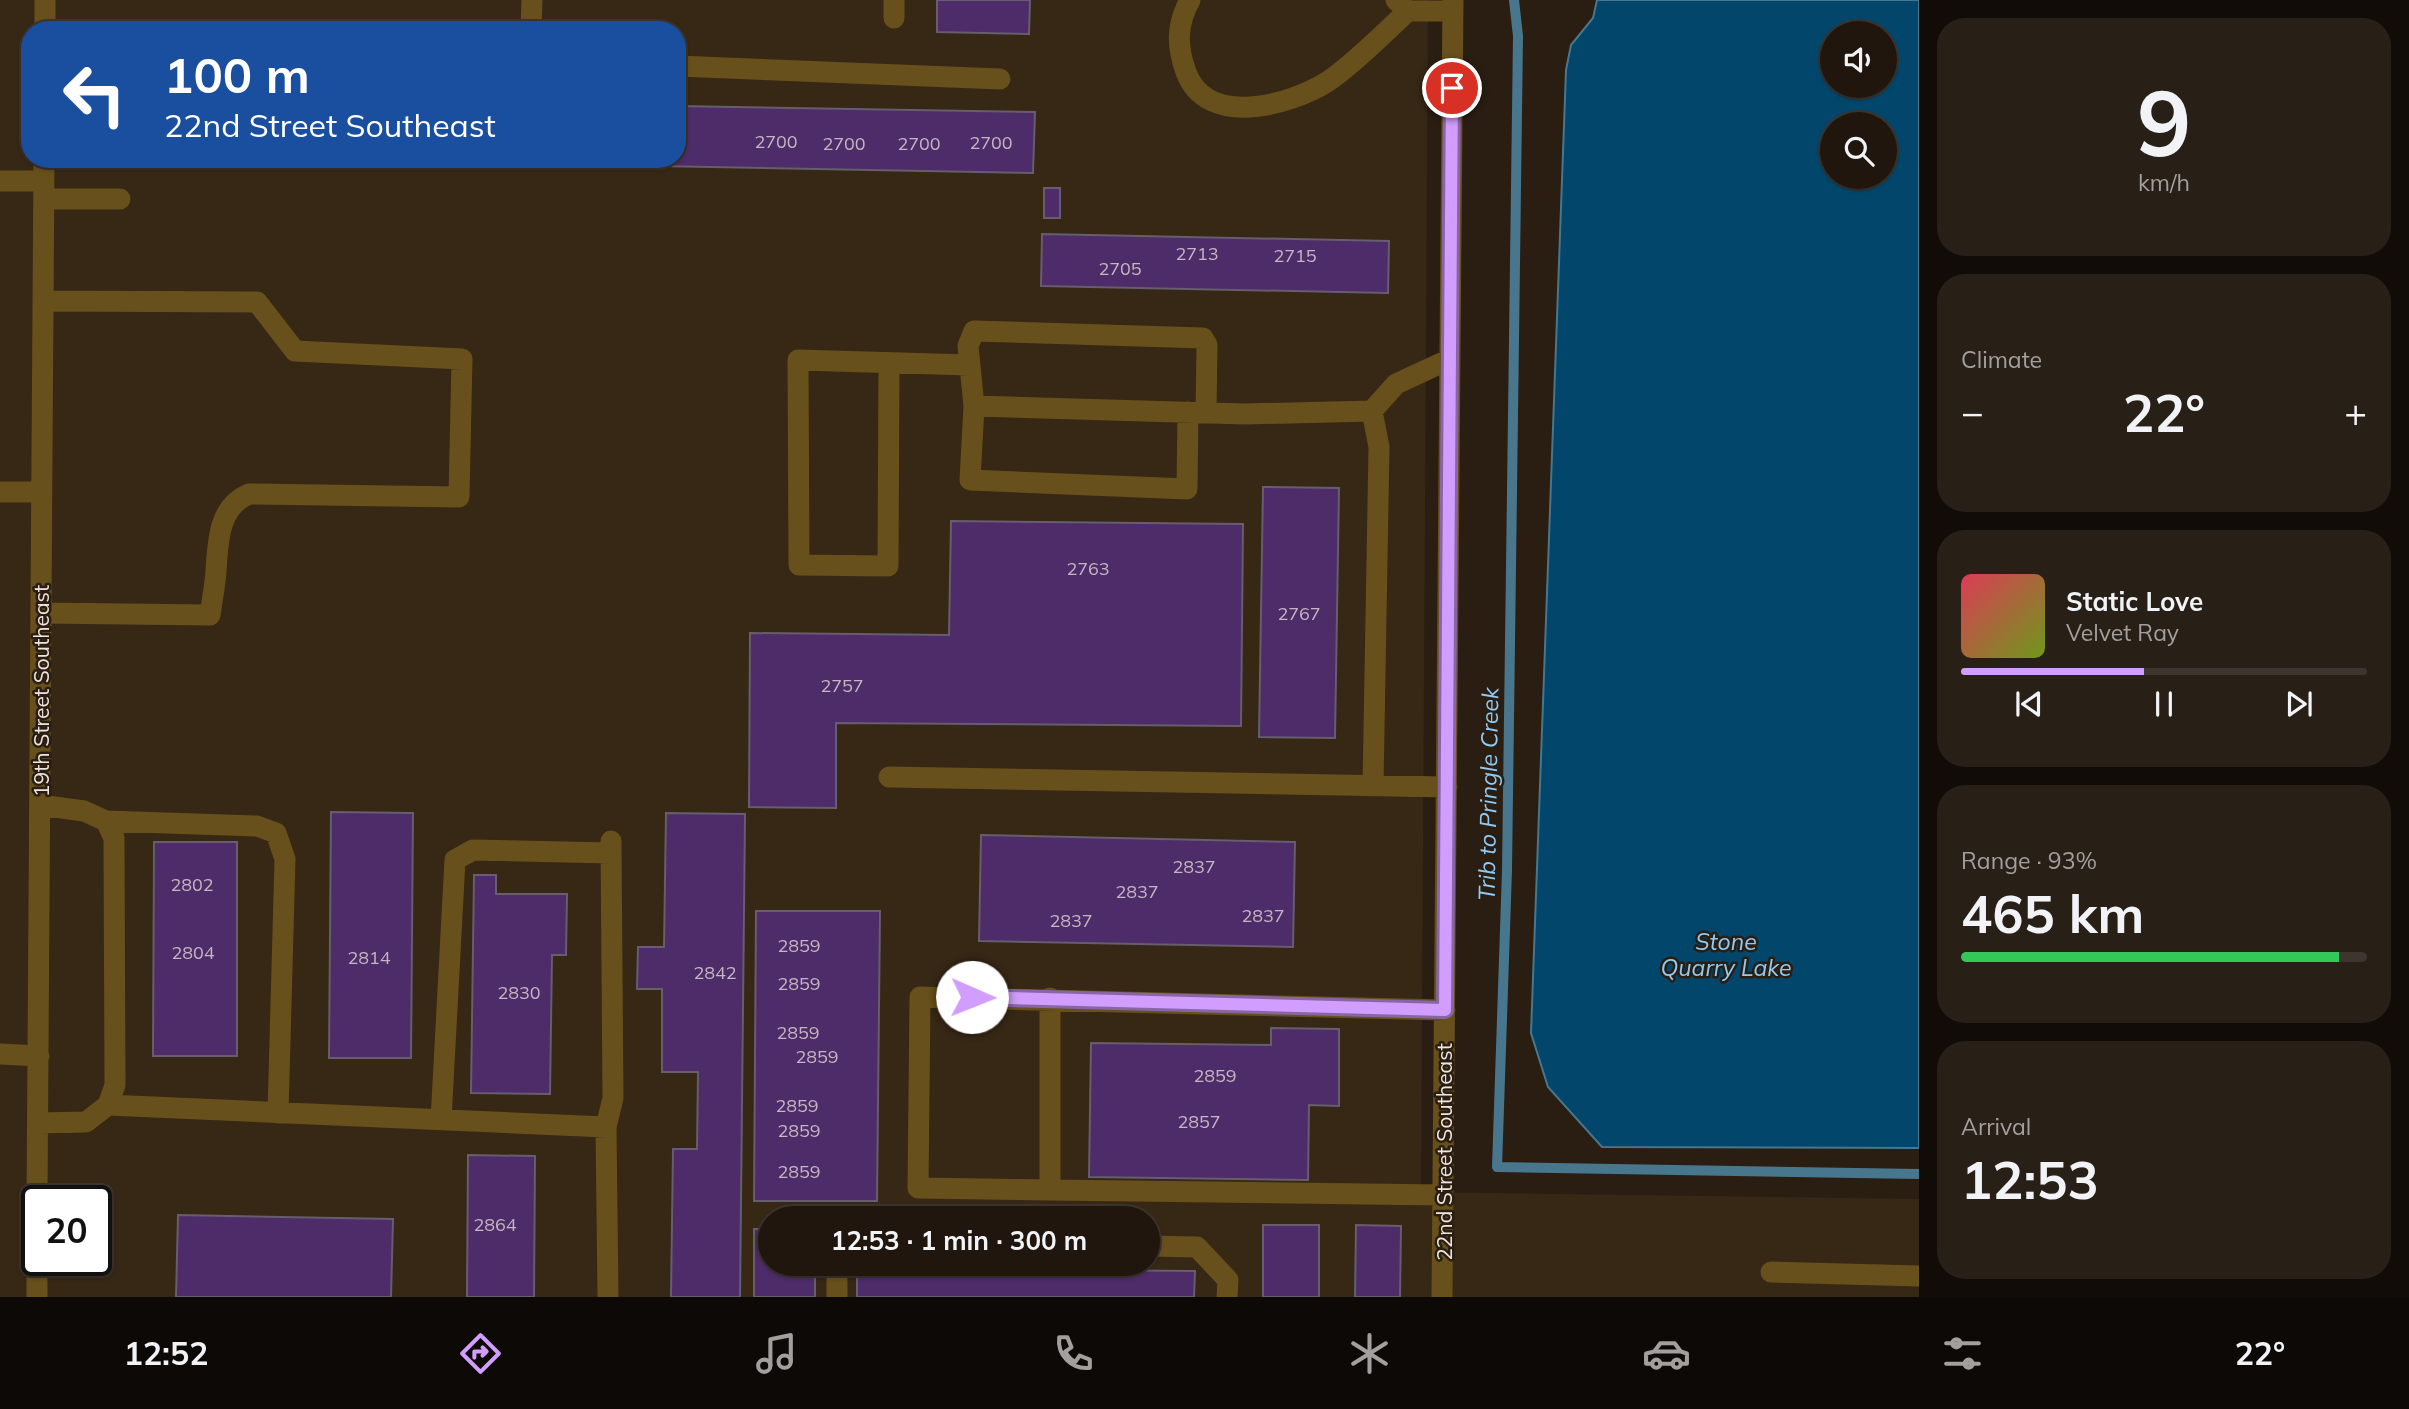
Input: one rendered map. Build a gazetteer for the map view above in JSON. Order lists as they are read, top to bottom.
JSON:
{
  "streets": {
    "street": ["19th Street Southeast", "22nd Street Southeast"]
  },
  "water": ["Trib to Pringle Creek", "Stone Quarry Lake"],
  "house_numbers": [
    "2700",
    "2700",
    "2700",
    "2700",
    "2713",
    "2715",
    "2705",
    "2763",
    "2767",
    "2757",
    "2837",
    "2802",
    "2837",
    "2837",
    "2837",
    "2859",
    "2804",
    "2814",
    "2842",
    "2859",
    "2830",
    "2859",
    "2859",
    "2859",
    "2859",
    "2857",
    "2859",
    "2859",
    "2864"
  ],
  "page": {
    "tile": [
      ["9", "km/h"],
      "Climate",
      ["Range · 93%", "465 km"],
      ["Arrival", "12:53"]
    ],
    "turn": ["100 m", "22nd Street Southeast"],
    "heat": ["−", "22°", "+"],
    "song": ["Static Love", "Velvet Ray"],
    "limit": "20",
    "trip": "12:53 · 1 min · 300 m",
    "tabs": ["12:52", "22°"]
  }
}
